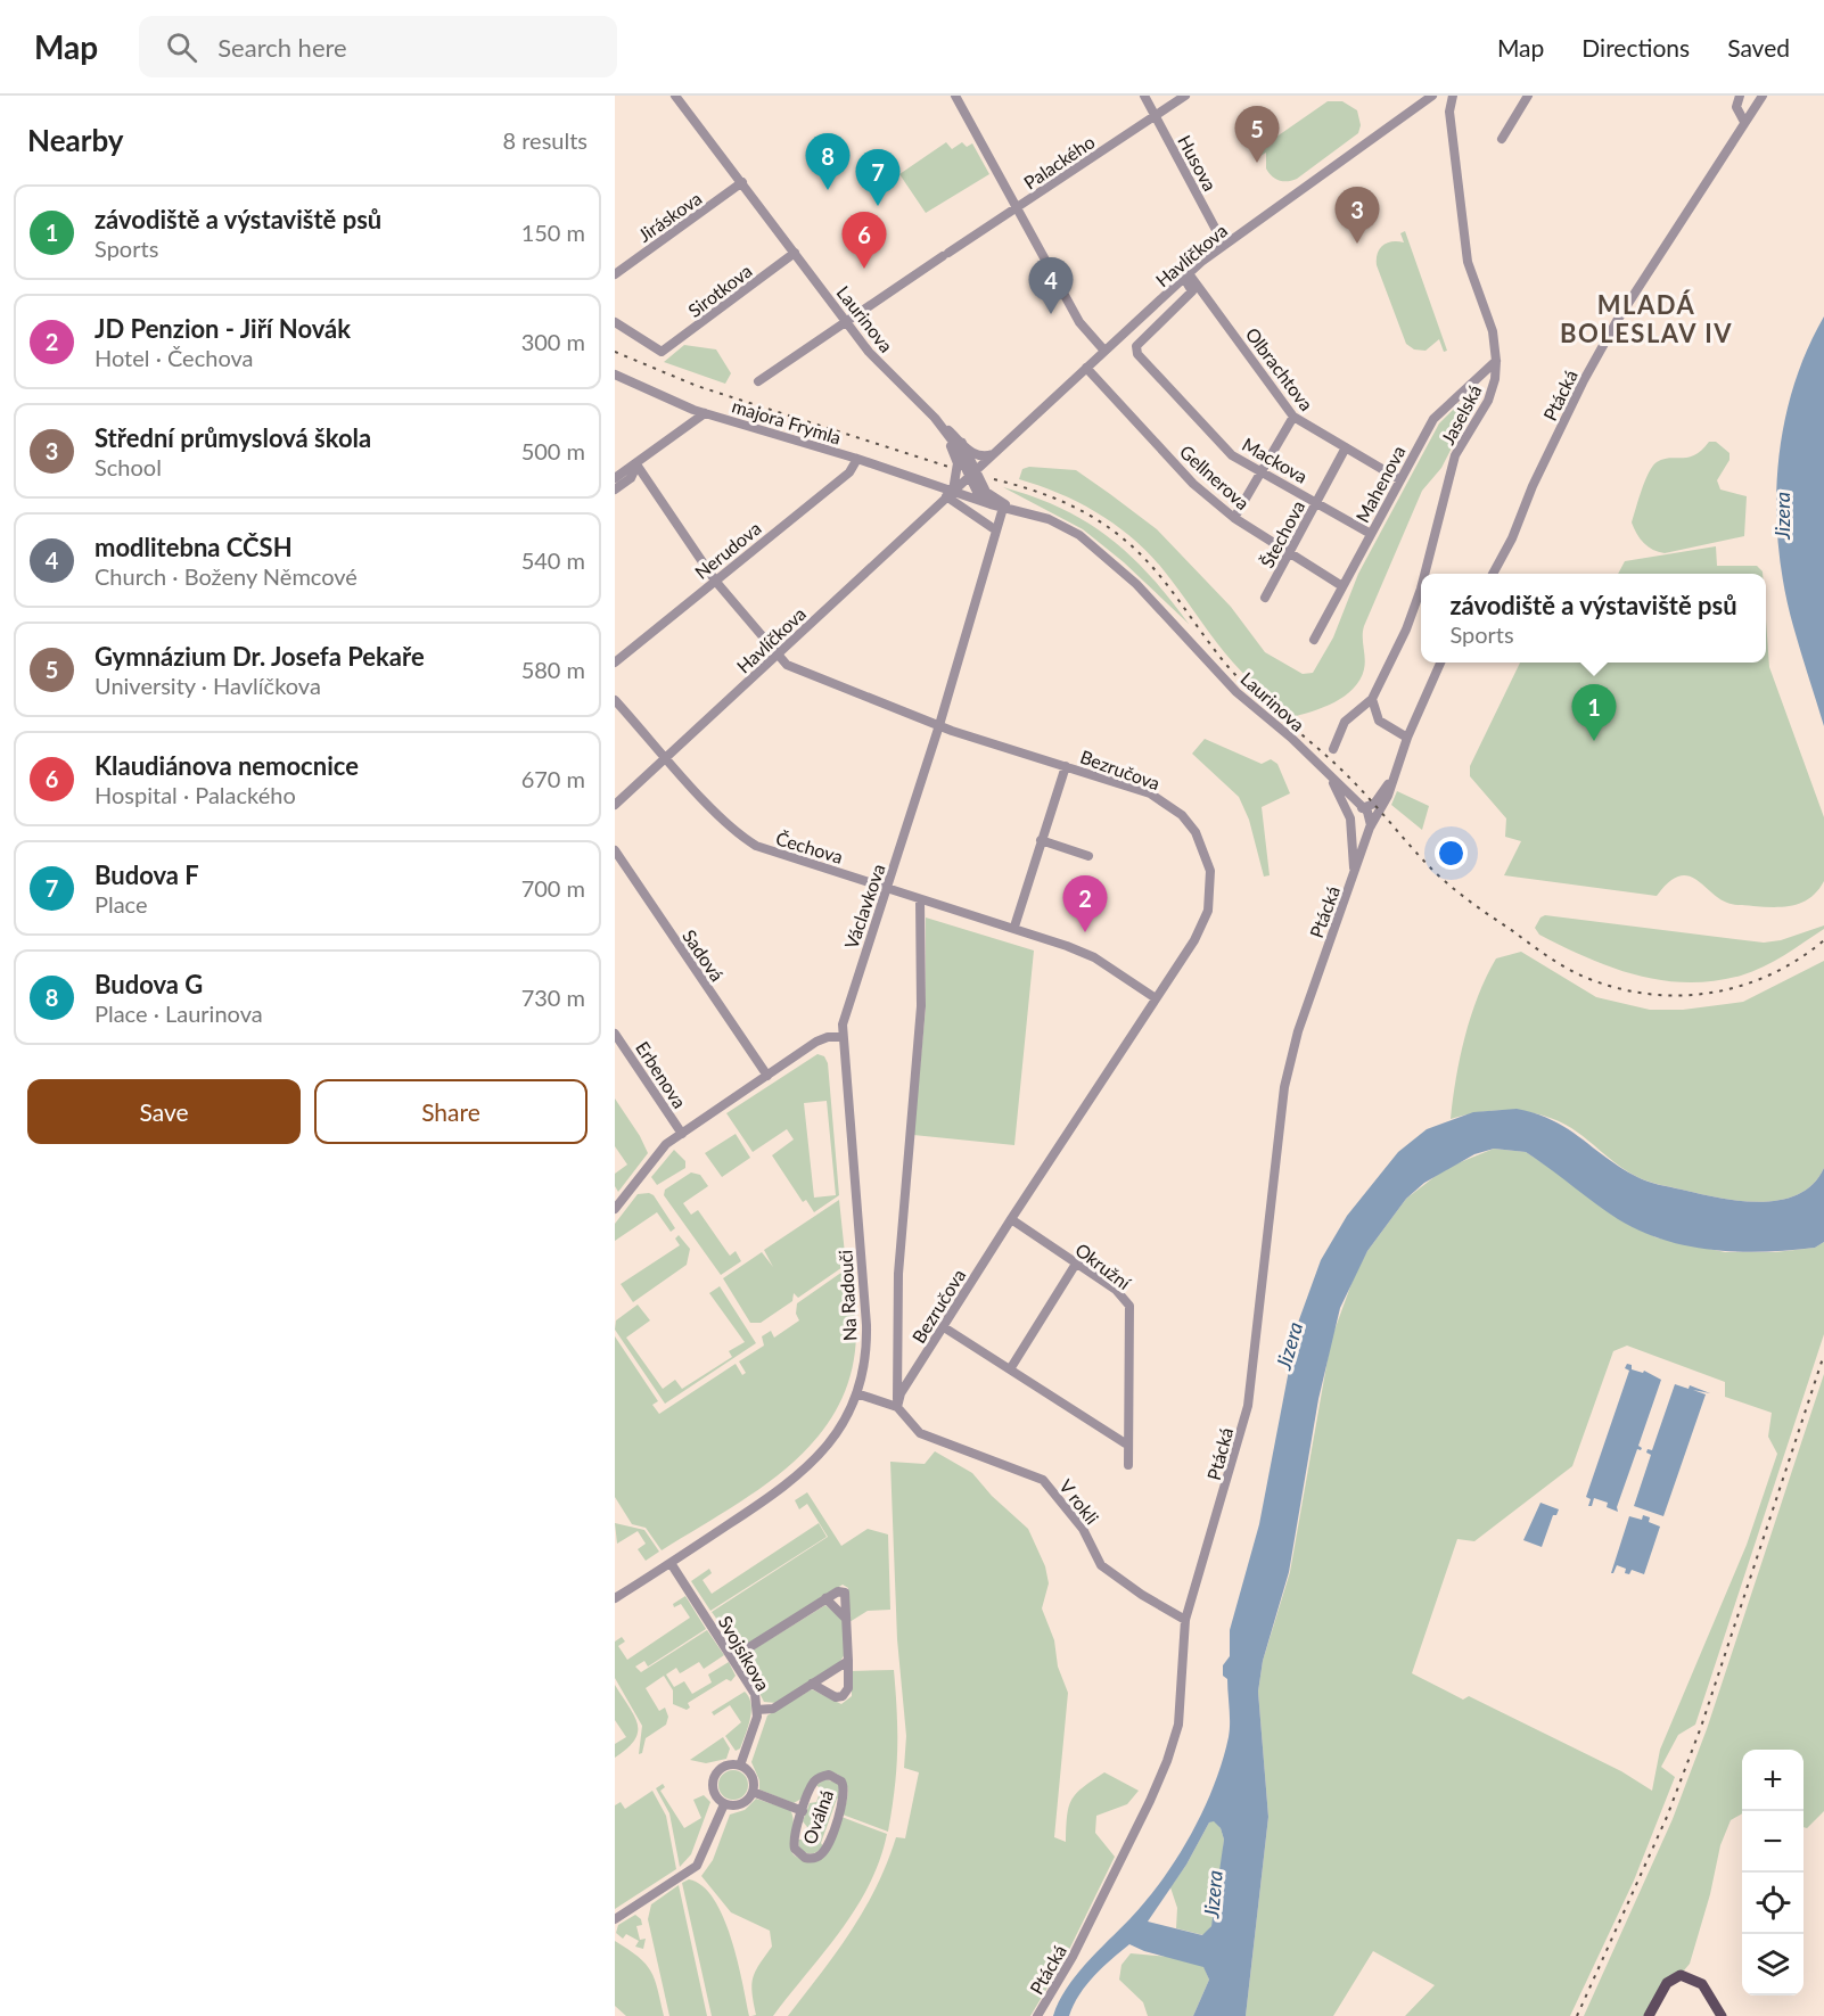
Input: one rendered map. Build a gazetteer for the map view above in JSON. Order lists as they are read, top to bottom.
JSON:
{
  "streets": {
    "street": [
      "Palackého",
      "Husova",
      "Jiráskova",
      "Havlíčkova",
      "Sirotkova",
      "Laurinova",
      "Olbrachtova",
      "Ptácká",
      "Jaselská",
      "majora Frymla",
      "Mackova",
      "Gellnerova",
      "Mahenova",
      "Štechova",
      "Nerudova",
      "Bezručova",
      "Čechova",
      "Václavkova",
      "Sadová",
      "Erbenova",
      "Okružní",
      "Na Radouči",
      "V rokli",
      "Svojsíkova",
      "Oválná"
    ]
  },
  "crossings": [
    ["Palackého", "Husova"],
    ["Palackého", "Laurinova"],
    ["Husova", "Havlíčkova"],
    ["Jiráskova", "Laurinova"],
    ["Havlíčkova", "Laurinova"],
    ["Havlíčkova", "Olbrachtova"],
    ["Havlíčkova", "majora Frymla"],
    ["Havlíčkova", "Mackova"],
    ["Havlíčkova", "Gellnerova"],
    ["Havlíčkova", "Bezručova"],
    ["Havlíčkova", "Čechova"],
    ["Sirotkova", "Laurinova"],
    ["Laurinova", "Ptácká"],
    ["Laurinova", "majora Frymla"],
    ["Laurinova", "Václavkova"],
    ["Olbrachtova", "Mackova"],
    ["Olbrachtova", "Mahenova"],
    ["Olbrachtova", "Štechova"],
    ["Ptácká", "V rokli"],
    ["Jaselská", "Mahenova"],
    ["majora Frymla", "Nerudova"],
    ["Mackova", "Mahenova"],
    ["Mackova", "Štechova"],
    ["Gellnerova", "Mahenova"],
    ["Gellnerova", "Štechova"],
    ["Nerudova", "Bezručova"],
    ["Bezručova", "Čechova"],
    ["Bezručova", "Václavkova"],
    ["Bezručova", "Okružní"],
    ["Bezručova", "V rokli"],
    ["Čechova", "Václavkova"],
    ["Václavkova", "Na Radouči"],
    ["Na Radouči", "Svojsíkova"],
    ["Svojsíkova", "Oválná"]
  ],
  "districts": ["MLADÁ BOLESLAV IV"],
  "water": ["Jizera"],
  "page": {
    "header": "Map",
    "search": "Search here",
    "nav": ["Map", "Directions", "Saved"],
    "heading": ["Nearby", "8 results"],
    "pins": [
      "5",
      "8",
      "7",
      "3",
      "6",
      "4",
      "1",
      "2"
    ],
    "list": [
      {
        "mark": "1",
        "name": "závodiště a výstaviště psů",
        "note": "Sports",
        "value": "150 m"
      },
      {
        "mark": "2",
        "name": "JD Penzion - Jiří Novák",
        "note": "Hotel · Čechova",
        "value": "300 m"
      },
      {
        "mark": "3",
        "name": "Střední průmyslová škola",
        "note": "School",
        "value": "500 m"
      },
      {
        "mark": "4",
        "name": "modlitebna CČSH",
        "note": "Church · Boženy Němcové",
        "value": "540 m"
      },
      {
        "mark": "5",
        "name": "Gymnázium Dr. Josefa Pekaře",
        "note": "University · Havlíčkova",
        "value": "580 m"
      },
      {
        "mark": "6",
        "name": "Klaudiánova nemocnice",
        "note": "Hospital · Palackého",
        "value": "670 m"
      },
      {
        "mark": "7",
        "name": "Budova F",
        "note": "Place",
        "value": "700 m"
      },
      {
        "mark": "8",
        "name": "Budova G",
        "note": "Place · Laurinova",
        "value": "730 m"
      }
    ],
    "popup": ["závodiště a výstaviště psů", "Sports"],
    "buttons": ["Save", "Share"],
    "map_buttons": ["+", "−"]
  }
}
